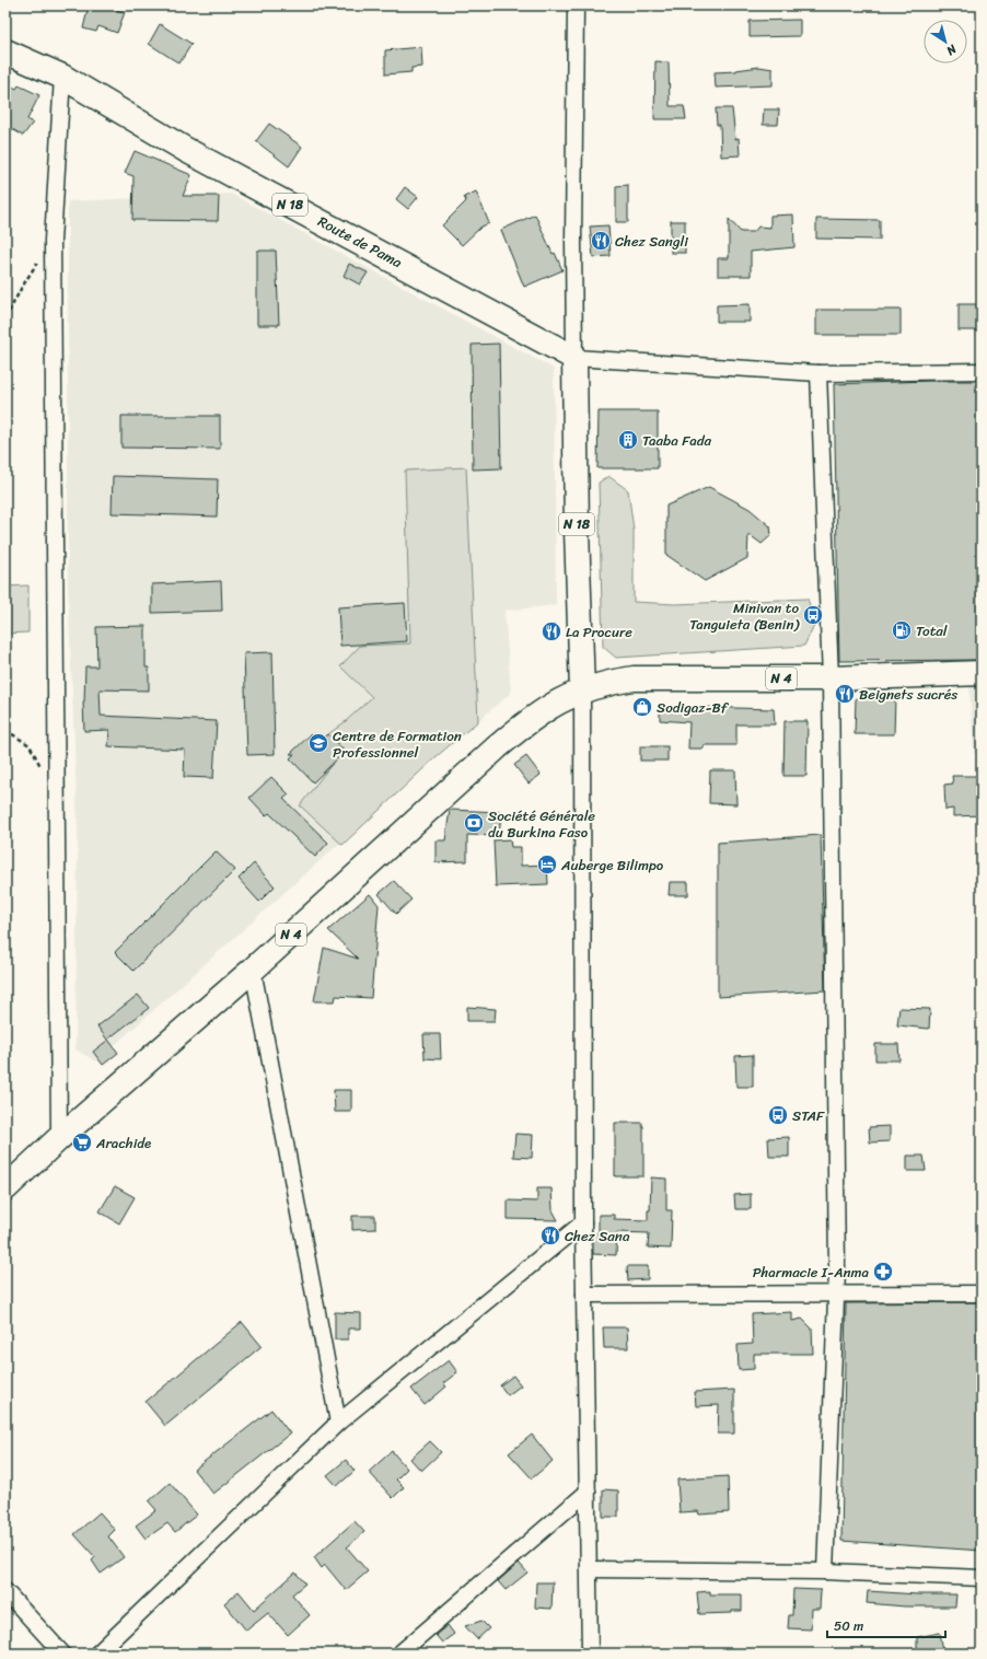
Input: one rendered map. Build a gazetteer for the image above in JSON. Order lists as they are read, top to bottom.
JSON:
{
  "streets": {
    "highway": ["N 18", "Route de Pama", "N 4"]
  },
  "crossings": [
    ["N 18", "Route de Pama"],
    ["N 18", "N 4"]
  ],
  "places": {
    "restaurant": [
      "Chez Sangli",
      "La Procure",
      "Beignets sucrés",
      "Chez Sana"
    ],
    "building": ["Taaba Fada"],
    "bus stop": ["Minivan to Tanguieta (Benin)", "STAF"],
    "fuel station": ["Total"],
    "shop": ["Sodigaz-Bf"],
    "school or university": ["Centre de Formation Professionnel"],
    "bank": ["Société Générale du Burkina Faso"],
    "hotel": ["Auberge Bilimpo"],
    "supermarket": ["Arachide"],
    "pharmacy": ["Pharmacie I-Anma"]
  },
  "scale_bar": "50 m",
  "north": "bottom right"
}
